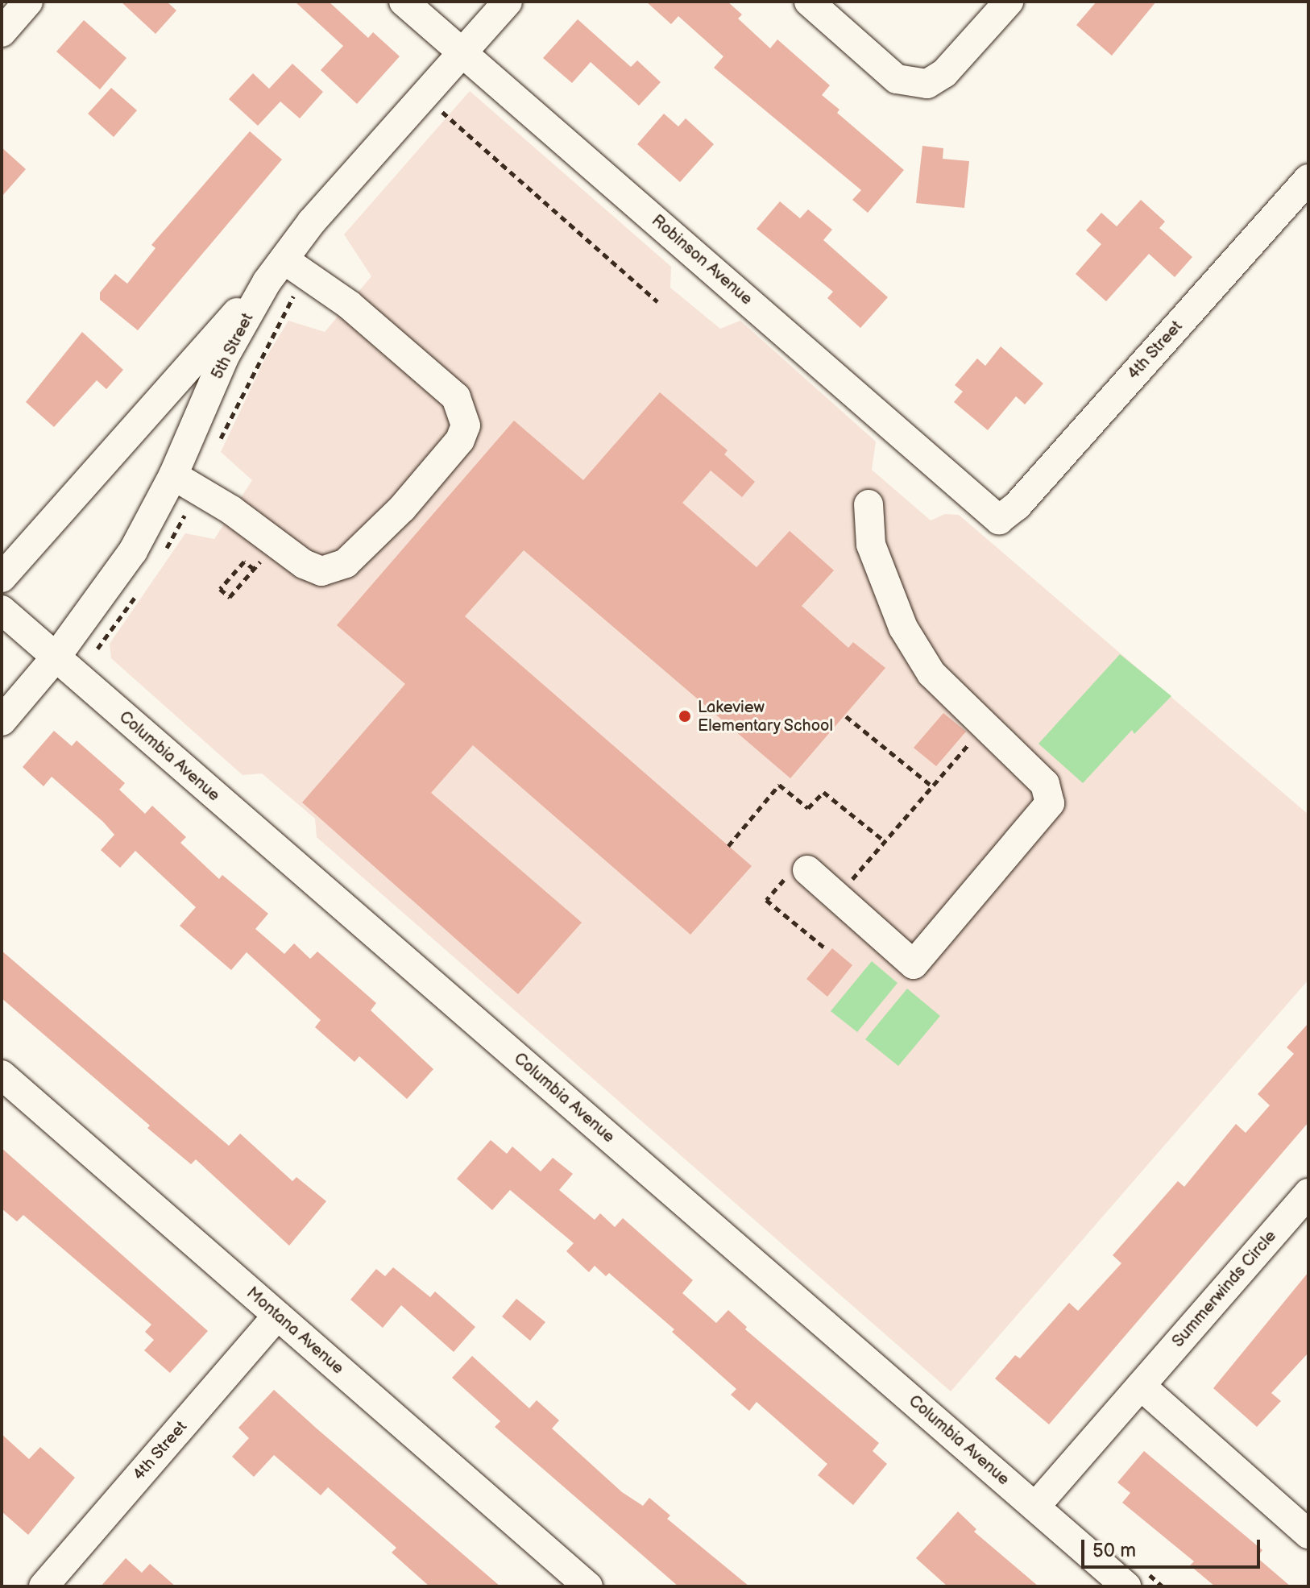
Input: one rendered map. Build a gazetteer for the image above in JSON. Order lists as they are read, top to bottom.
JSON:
{
  "streets": {
    "street": [
      "Robinson Avenue",
      "5th Street",
      "4th Street",
      "Columbia Avenue",
      "Summerwinds Circle",
      "Montana Avenue"
    ]
  },
  "crossings": [
    ["Robinson Avenue", "5th Street"],
    ["Robinson Avenue", "4th Street"],
    ["5th Street", "Columbia Avenue"],
    ["4th Street", "Montana Avenue"],
    ["Columbia Avenue", "Summerwinds Circle"]
  ],
  "places": ["Lakeview Elementary School"],
  "scale_bar": "50 m"
}
